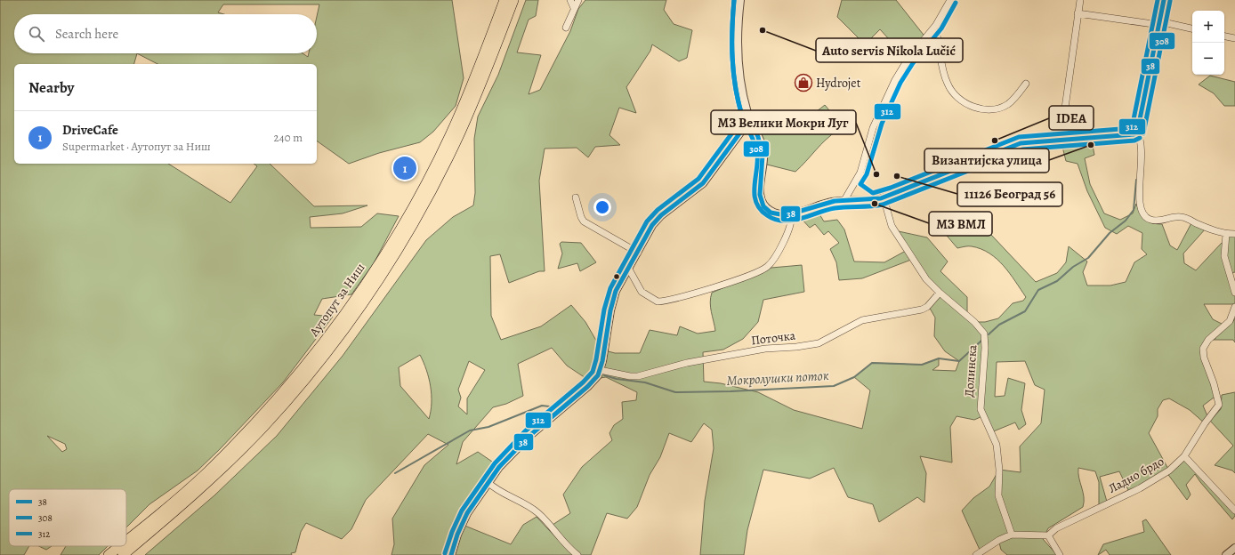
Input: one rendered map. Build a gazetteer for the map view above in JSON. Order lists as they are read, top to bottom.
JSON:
{
  "streets": {
    "highway": ["Аутопут за Ниш"],
    "street": ["Поточка", "Долинска", "Ладно брдо"]
  },
  "crossings": [
    ["Поточка", "Долинска"]
  ],
  "water": ["Мокролушки поток"],
  "places": {
    "other": [
      "Auto servis Nikola Lučić",
      "IDEA",
      "Византијска улица",
      "МЗ Велики Мокри Луг",
      "11126 Београд 56",
      "МЗ ВМЛ"
    ],
    "shop": ["Hydrojet"]
  },
  "lines": ["transit line 38", "transit line 308", "transit line 312"],
  "legend": ["38", "308", "312"],
  "page": {
    "map_buttons": ["+", "−"],
    "search": "Search here",
    "heading": "Nearby",
    "list": [
      {
        "mark": "1",
        "name": "DriveCafe",
        "note": "Supermarket · Аутопут за Ниш",
        "value": "240 m"
      }
    ],
    "pins": "1"
  }
}
